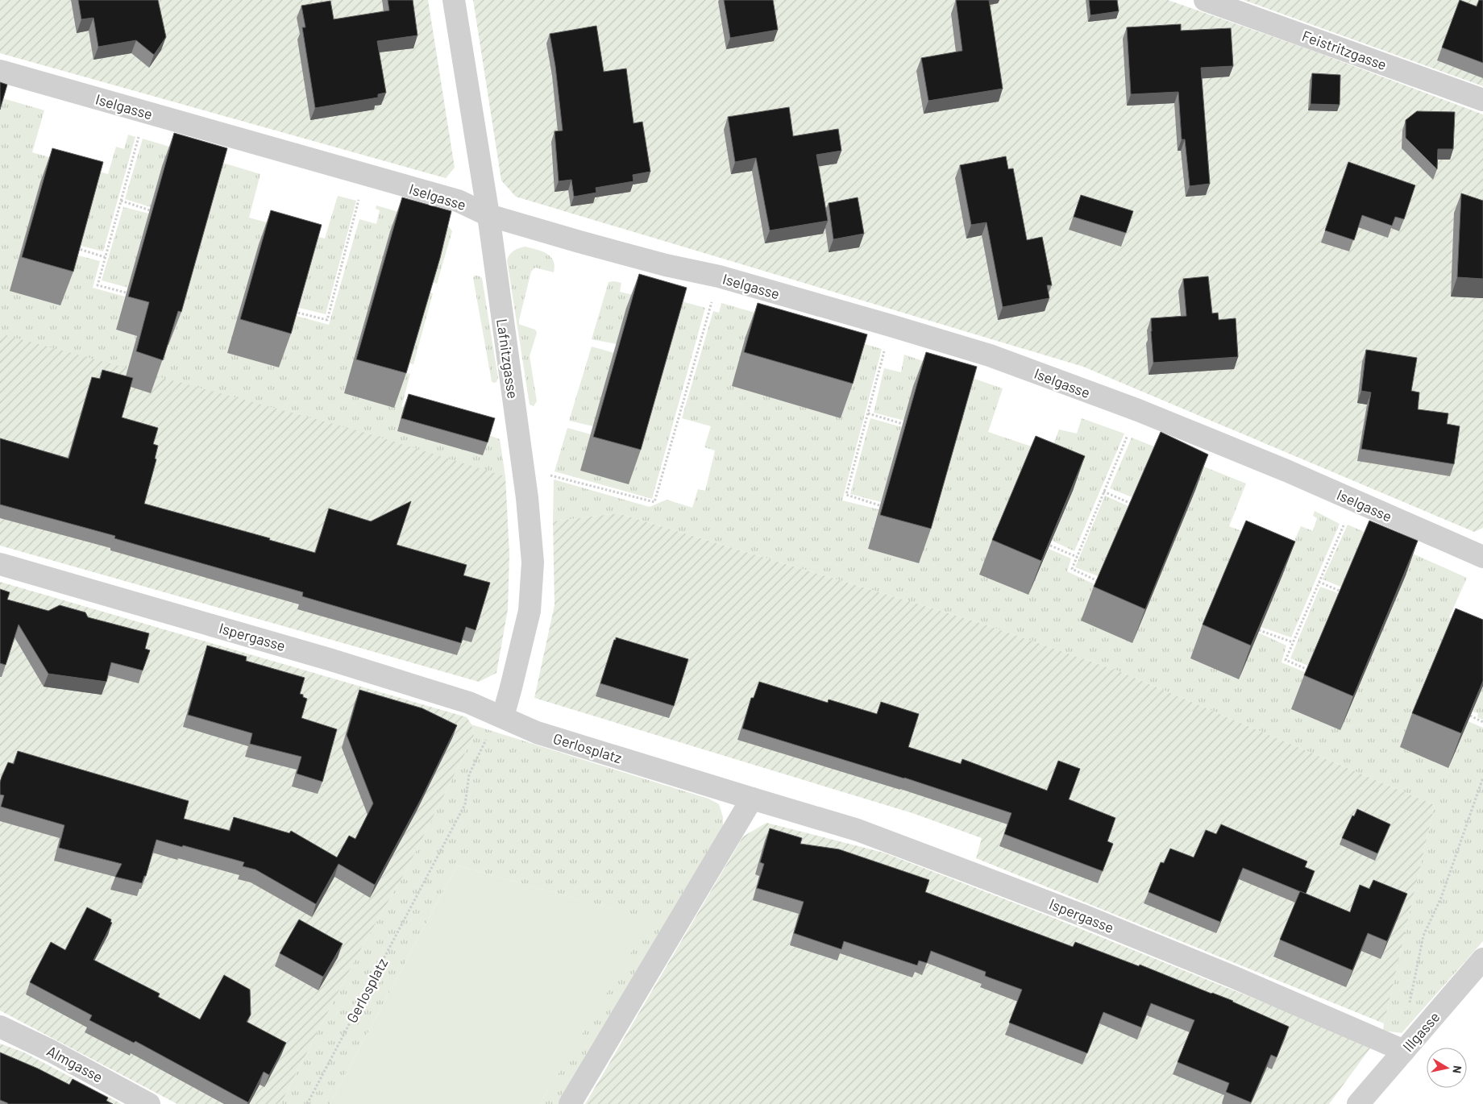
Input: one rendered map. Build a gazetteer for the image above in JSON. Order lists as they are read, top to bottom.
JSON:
{
  "streets": {
    "street": [
      "Feistritzgasse",
      "Iselgasse",
      "Lafnitzgasse",
      "Ispergasse",
      "Gerlosplatz",
      "Illgasse",
      "Almgasse"
    ]
  },
  "crossings": [
    ["Iselgasse", "Lafnitzgasse"],
    ["Lafnitzgasse", "Ispergasse"],
    ["Lafnitzgasse", "Gerlosplatz"],
    ["Ispergasse", "Gerlosplatz"],
    ["Ispergasse", "Illgasse"]
  ],
  "north": "right"
}
